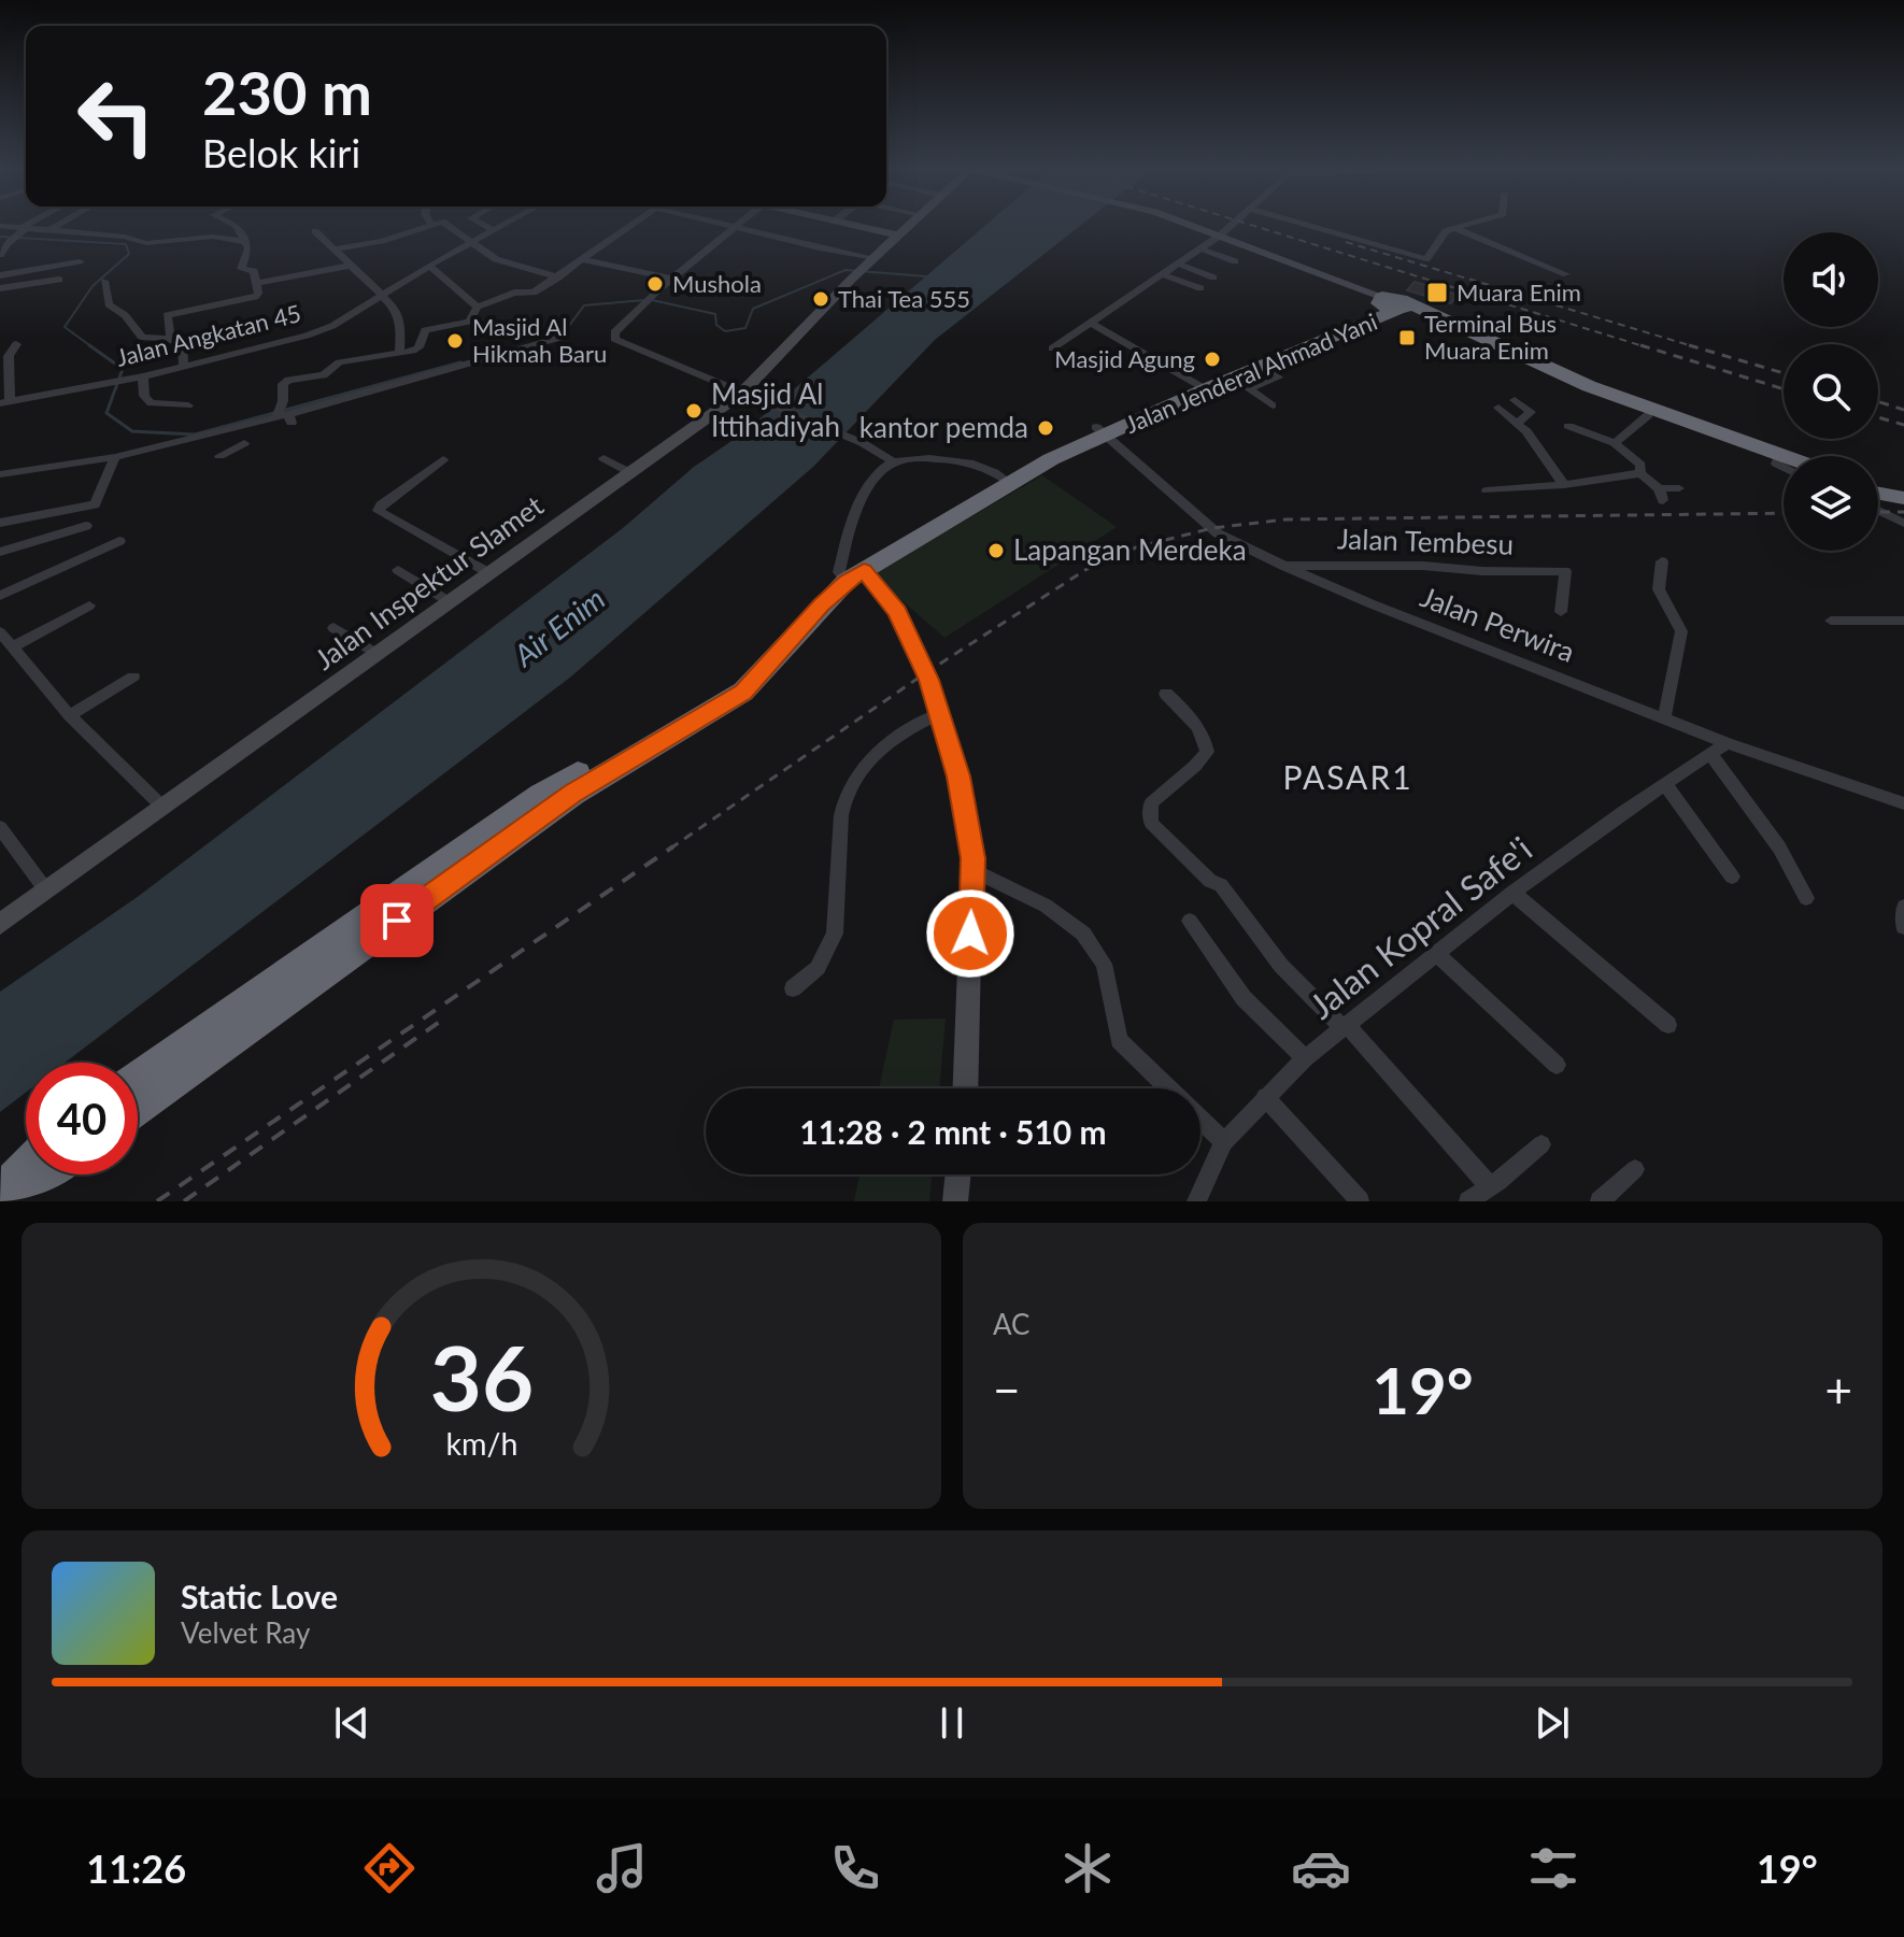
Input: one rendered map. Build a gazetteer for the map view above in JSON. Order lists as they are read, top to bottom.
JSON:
{
  "streets": {
    "highway": ["Jalan Jenderal Ahmad Yani"],
    "street": [
      "Jalan Angkatan 45",
      "Jalan Tembesu",
      "Jalan Inspektur Slamet",
      "Jalan Perwira",
      "Jalan Kopral Safe'i"
    ]
  },
  "crossings": [
    ["Jalan Jenderal Ahmad Yani", "Jalan Perwira"],
    ["Jalan Tembesu", "Jalan Perwira"],
    ["Jalan Perwira", "Jalan Kopral Safe'i"]
  ],
  "districts": ["PASAR1"],
  "water": ["Air Enim"],
  "places": {
    "other": [
      "Mushola",
      "Thai Tea 555",
      "Masjid Al Hikmah Baru",
      "Masjid Agung",
      "Masjid Al Ittihadiyah",
      "kantor pemda",
      "Lapangan Merdeka"
    ],
    "transit": ["Muara Enim", "Terminal Bus Muara Enim"]
  },
  "page": {
    "turn": ["230 m", "Belok kiri"],
    "limit": "40",
    "trip": "11:28 · 2 mnt · 510 m",
    "tile": "AC",
    "heat": ["−", "19°", "+"],
    "song": ["Static Love", "Velvet Ray"],
    "tabs": ["11:26", "19°"],
    "gauge": ["36", "km/h"]
  }
}
